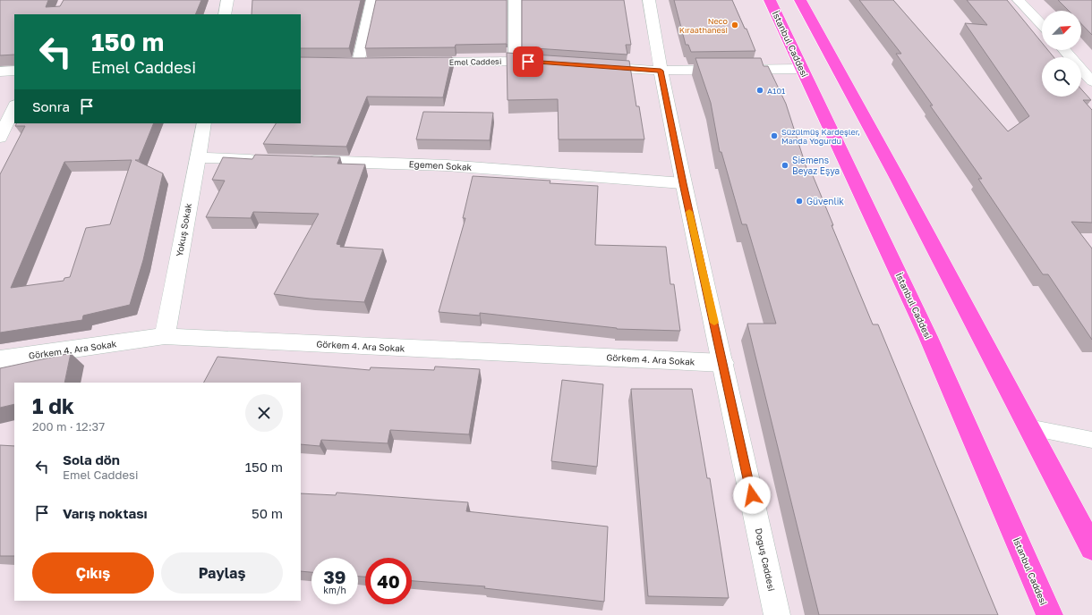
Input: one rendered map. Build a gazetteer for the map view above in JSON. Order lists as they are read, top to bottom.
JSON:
{
  "streets": {
    "highway": ["İstanbul Caddesi"],
    "street": [
      "Emel Caddesi",
      "Egemen Sokak",
      "Yokuş Sokak",
      "Görkem 4. Ara Sokak",
      "Doğuş Caddesi"
    ]
  },
  "crossings": [
    ["Egemen Sokak", "Doğuş Caddesi"],
    ["Yokuş Sokak", "Görkem 4. Ara Sokak"],
    ["Görkem 4. Ara Sokak", "Doğuş Caddesi"]
  ],
  "places": [
    "Neco Kıraathanesi",
    "A101",
    "Süzülmüş Kardeşler, Manda Yoğurdu",
    "Siemens Beyaz Eşya",
    "Güvenlik"
  ],
  "north": "top right",
  "page": {
    "turn": ["150 m", "Emel Caddesi"],
    "then": "Sonra",
    "heading": ["1 dk", "200 m · 12:37"],
    "list": [
      {
        "name": "Sola dön",
        "note": "Emel Caddesi",
        "value": "150 m"
      },
      {
        "name": "Varış noktası",
        "value": "50 m"
      }
    ],
    "buttons": ["Çıkış", "Paylaş"],
    "speed": "39 km/h",
    "limit": "40"
  }
}
